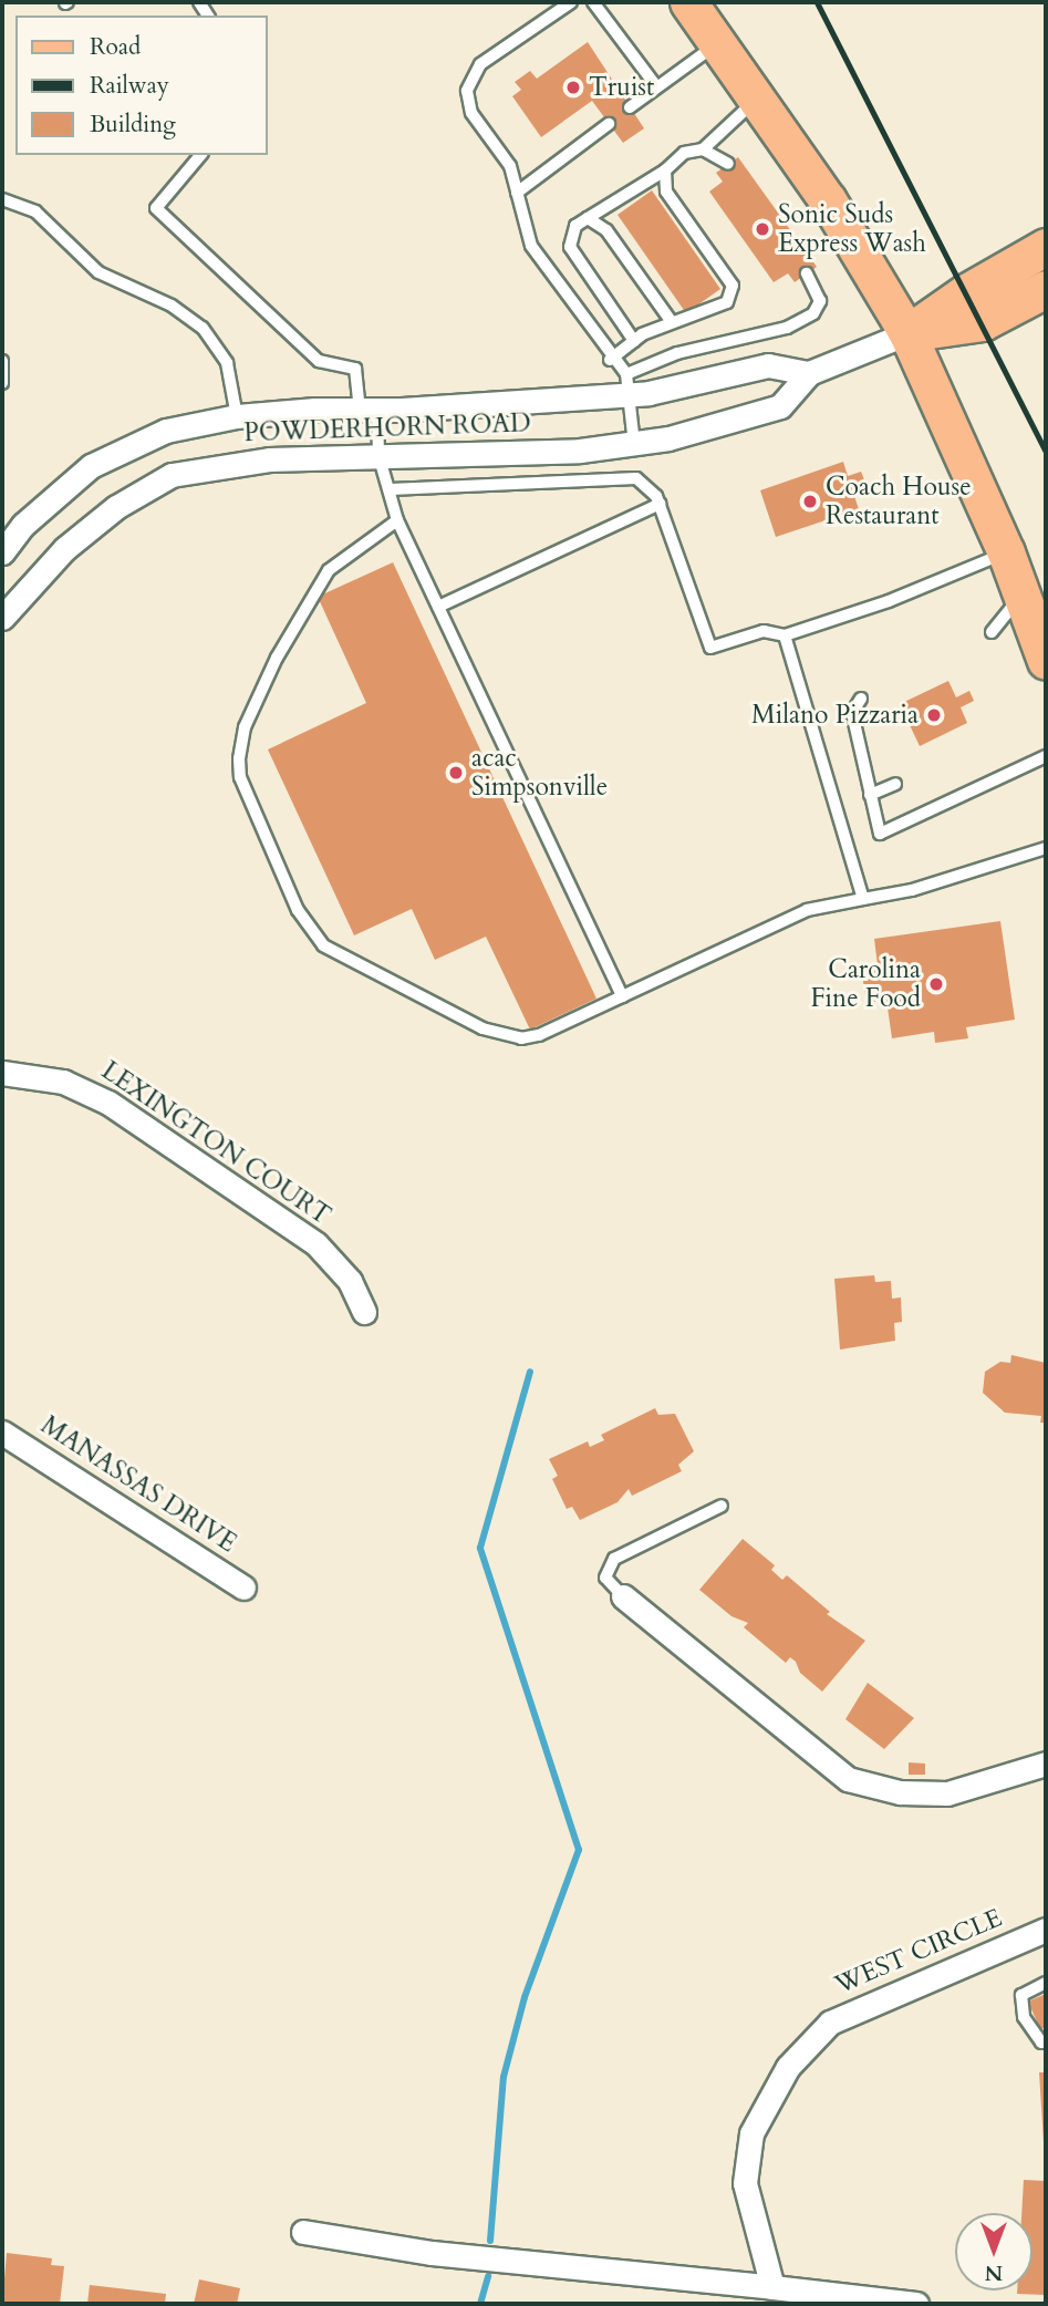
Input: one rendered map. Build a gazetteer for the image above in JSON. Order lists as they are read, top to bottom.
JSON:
{
  "streets": {
    "street": [
      "POWDERHORN ROAD",
      "LEXINGTON COURT",
      "MANASSAS DRIVE",
      "WEST CIRCLE"
    ]
  },
  "places": [
    "Truist",
    "Sonic Suds Express Wash",
    "Coach House Restaurant",
    "Milano Pizzaria",
    "acac Simpsonville",
    "Carolina Fine Food"
  ],
  "legend": ["Road", "Railway", "Building"],
  "north": "bottom"
}
